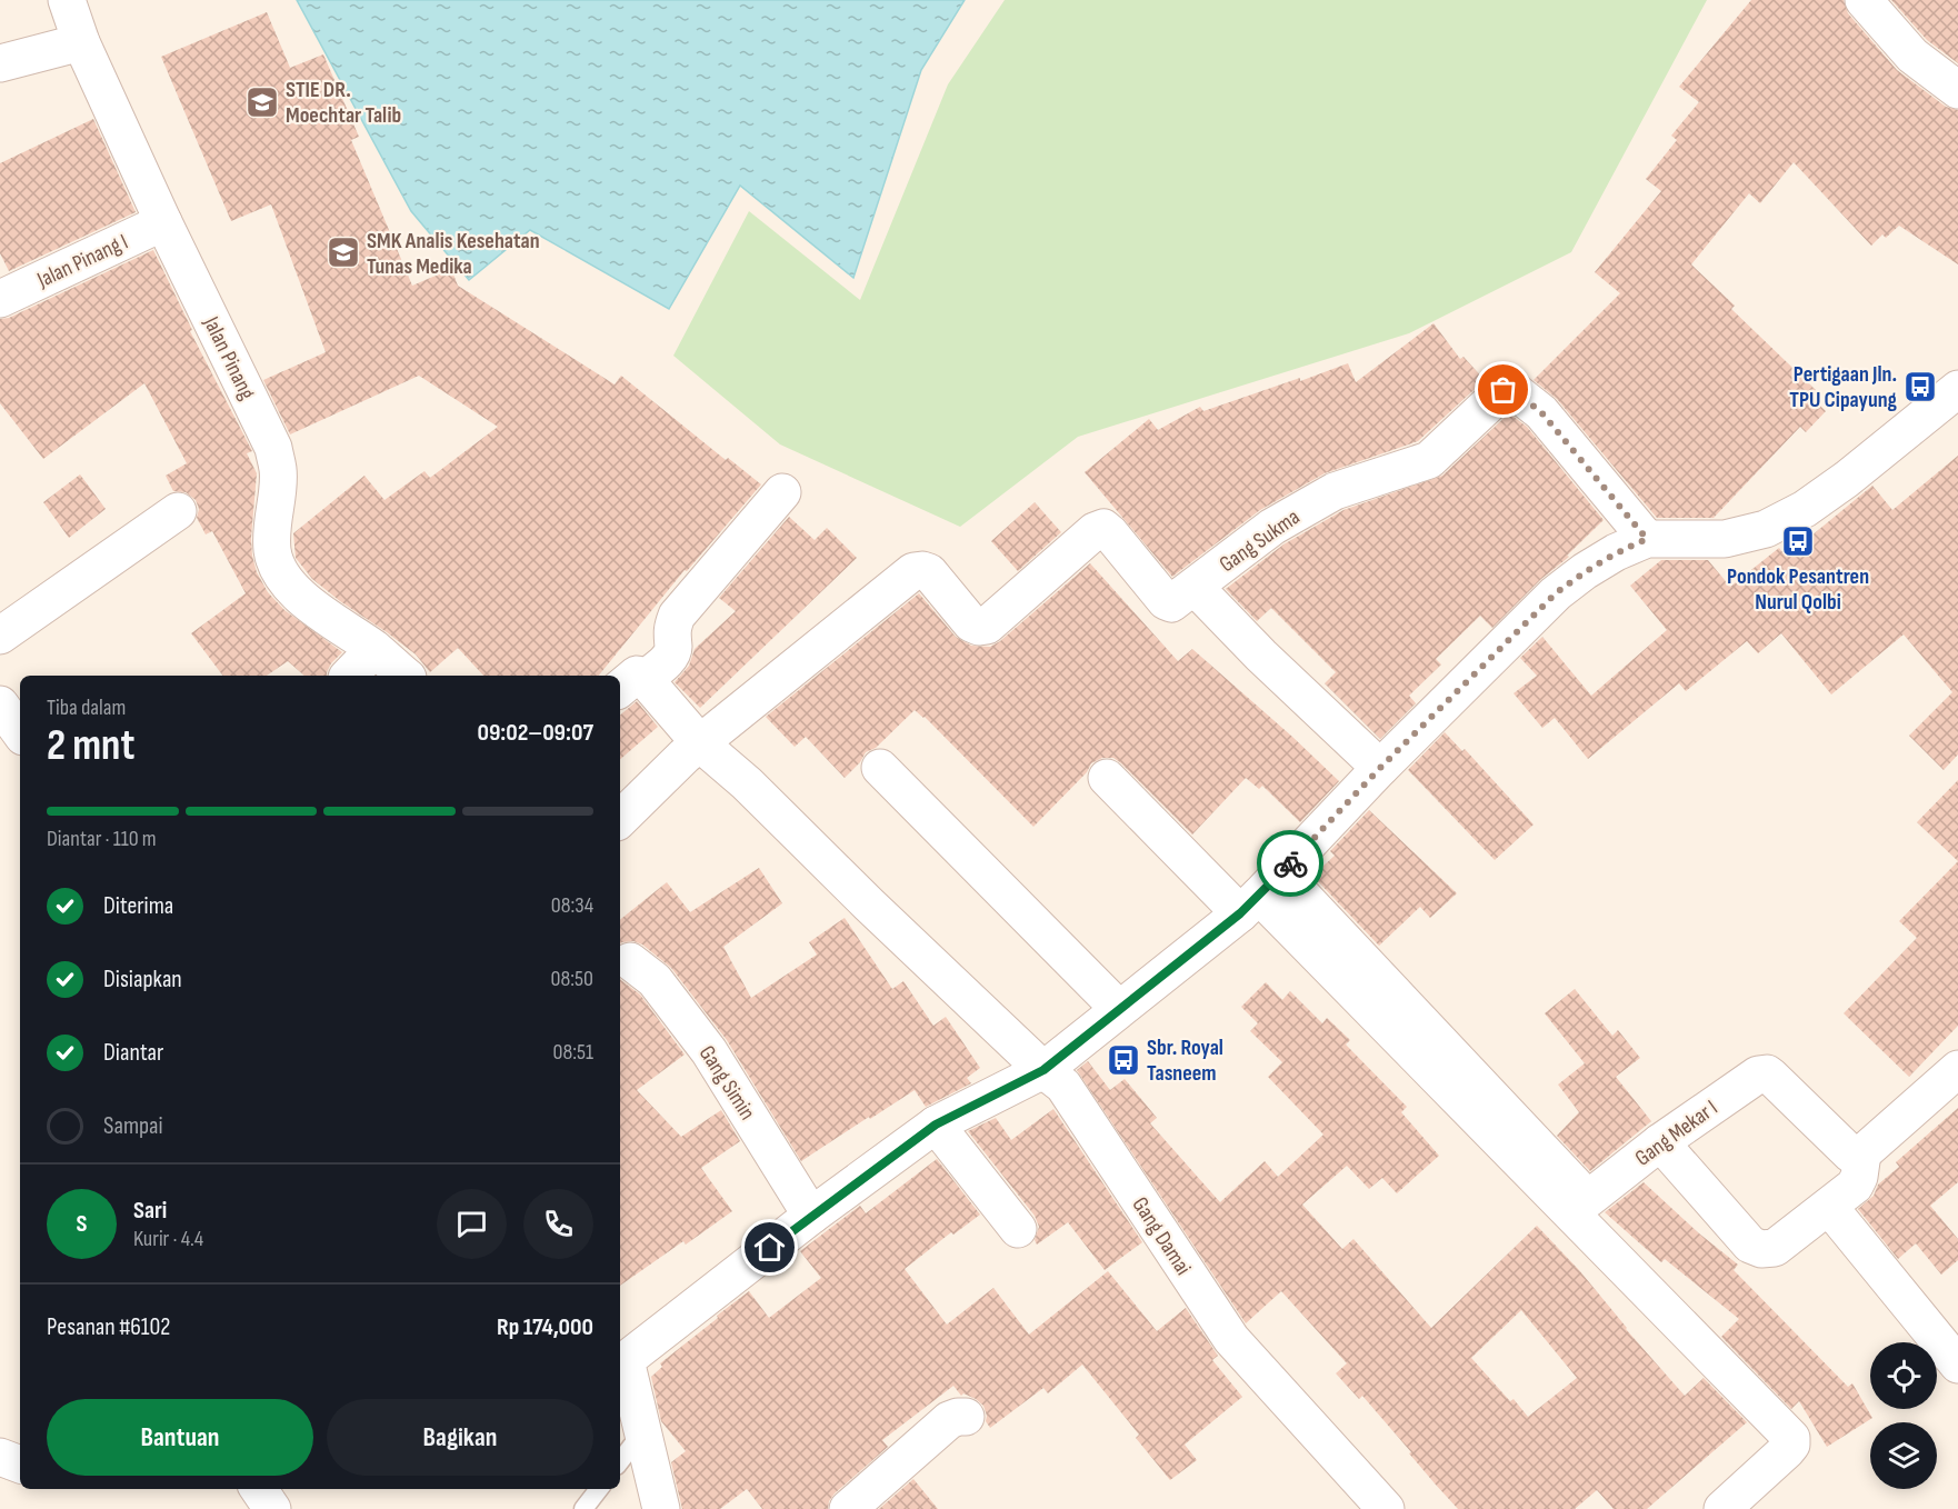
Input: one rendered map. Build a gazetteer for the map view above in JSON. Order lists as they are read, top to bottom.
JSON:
{
  "streets": {
    "street": [
      "Jalan Pinang I",
      "Jalan Pinang",
      "Gang Sukma",
      "Gang Simin",
      "Gang Mekar I",
      "Gang Damai"
    ]
  },
  "crossings": [
    ["Jalan Pinang I", "Jalan Pinang"]
  ],
  "places": {
    "school or university": ["STIE DR. Moechtar Talib", "SMK Analis Kesehatan Tunas Medika"],
    "bus stop": ["Pertigaan Jln. TPU Cipayung", "Pondok Pesantren Nurul Qolbi", "Sbr. Royal Tasneem"]
  },
  "page": {
    "heading": ["2 mnt", "Tiba dalam", "09:02–09:07"],
    "panel": [
      "Sari",
      "Kurir · 4.4",
      "Pesanan #6102",
      "Rp 174,000"
    ],
    "bar": "Diantar · 110 m",
    "list": [
      ["Diterima", "08:34"],
      ["Disiapkan", "08:50"],
      ["Diantar", "08:51"],
      "Sampai"
    ],
    "round": "S",
    "buttons": ["Bantuan", "Bagikan"]
  }
}
